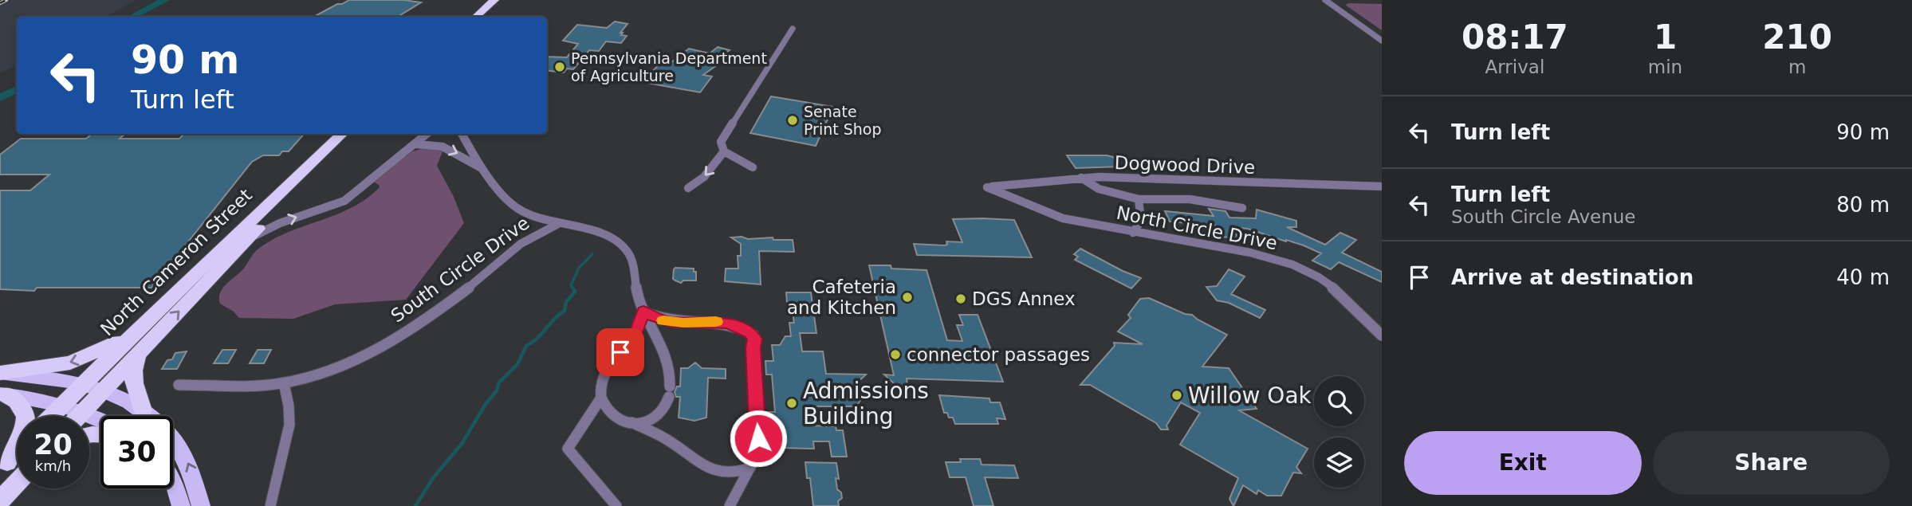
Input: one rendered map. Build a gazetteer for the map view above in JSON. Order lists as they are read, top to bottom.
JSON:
{
  "streets": {
    "highway": ["North Cameron Street"],
    "street": ["Dogwood Drive", "North Circle Drive", "South Circle Drive"]
  },
  "crossings": [
    ["Dogwood Drive", "North Circle Drive"]
  ],
  "places": [
    "Pennsylvania Department of Agriculture",
    "Senate Print Shop",
    "Cafeteria and Kitchen",
    "DGS Annex",
    "connector passages",
    "Willow Oak",
    "Admissions Building"
  ],
  "page": {
    "eta": [
      "08:17",
      "Arrival",
      "1",
      "min",
      "210",
      "m"
    ],
    "turn": ["90 m", "Turn left"],
    "list": [
      {
        "name": "Turn left",
        "value": "90 m"
      },
      {
        "name": "Turn left",
        "note": "South Circle Avenue",
        "value": "80 m"
      },
      {
        "name": "Arrive at destination",
        "value": "40 m"
      }
    ],
    "speed": "20 km/h",
    "limit": "30",
    "buttons": ["Exit", "Share"]
  }
}
